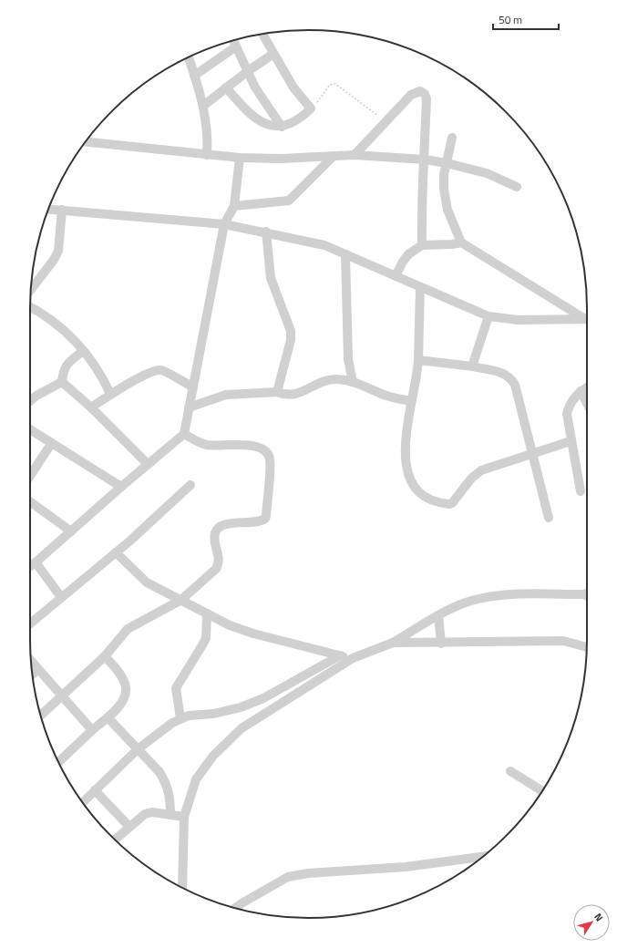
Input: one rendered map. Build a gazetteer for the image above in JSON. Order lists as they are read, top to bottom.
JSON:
{
  "scale_bar": "50 m",
  "north": "top right"
}
